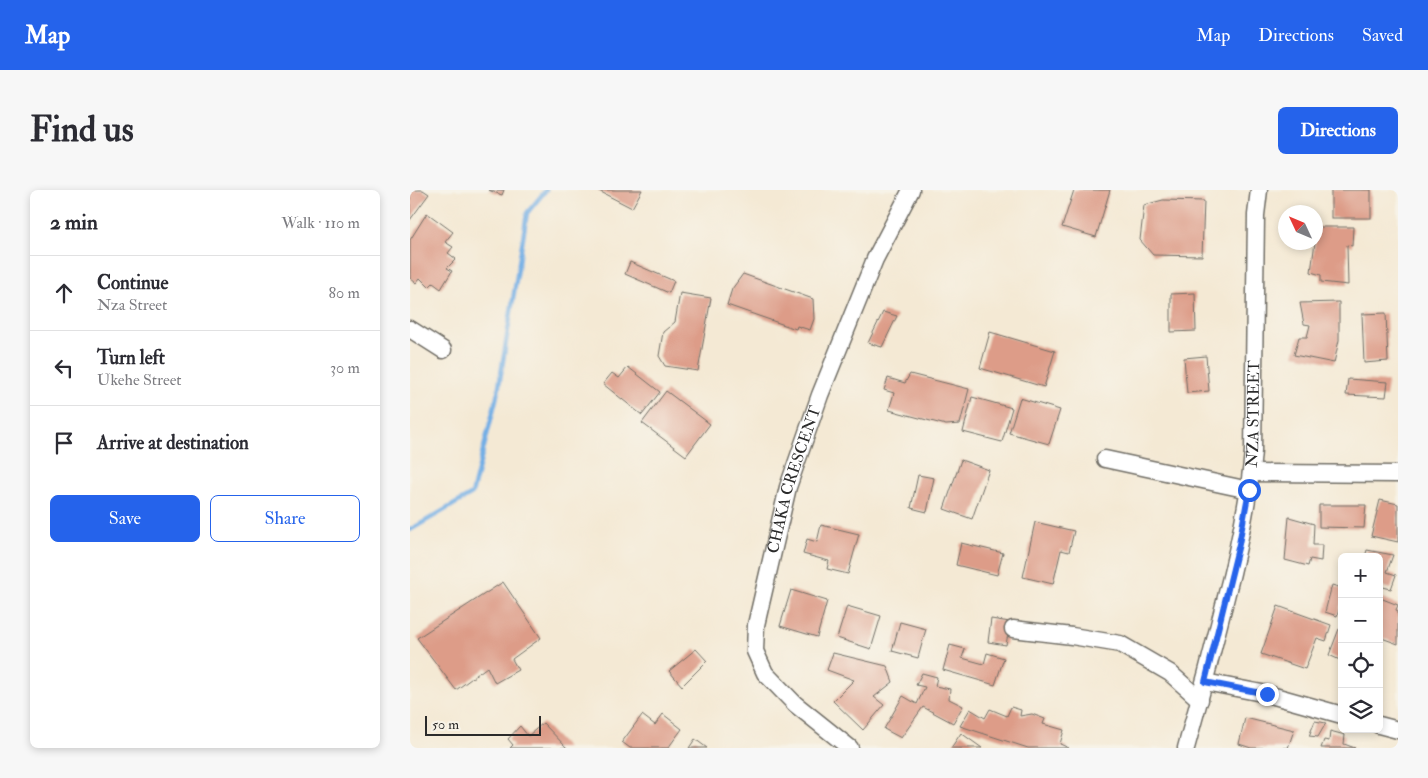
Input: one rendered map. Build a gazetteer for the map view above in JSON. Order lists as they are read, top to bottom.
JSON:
{
  "streets": {
    "street": ["NZA STREET", "CHAKA CRESCENT"]
  },
  "scale_bar": "50 m",
  "north": "top left",
  "page": {
    "header": "Map",
    "nav": ["Map", "Directions", "Saved"],
    "buttons": [
      "Directions",
      ["Save", "Share"]
    ],
    "title": "Find us",
    "heading": ["2 min", "Walk · 110 m"],
    "list": [
      ["Continue", "Nza Street", "80 m"],
      ["Turn left", "Ukehe Street", "30 m"],
      "Arrive at destination"
    ],
    "map_buttons": ["+", "−"],
    "scale": "50 m"
  }
}
